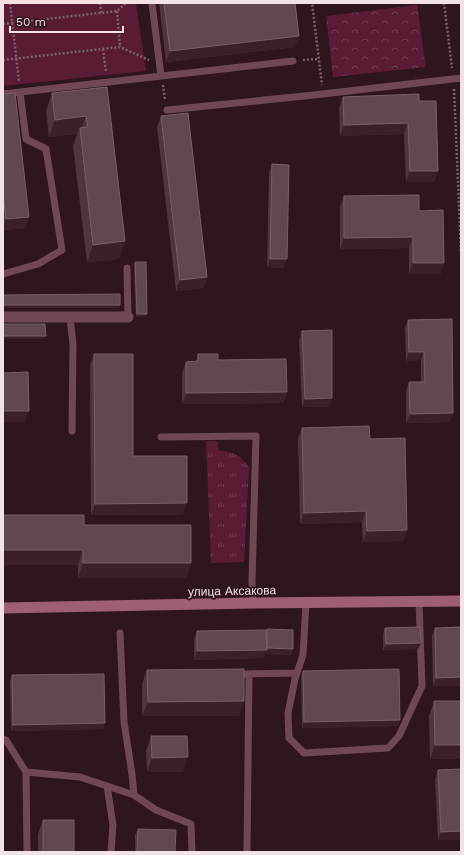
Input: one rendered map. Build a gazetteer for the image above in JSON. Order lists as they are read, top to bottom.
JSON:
{
  "streets": {
    "main road": ["улица Аксакова"]
  },
  "scale_bar": "50 m"
}
